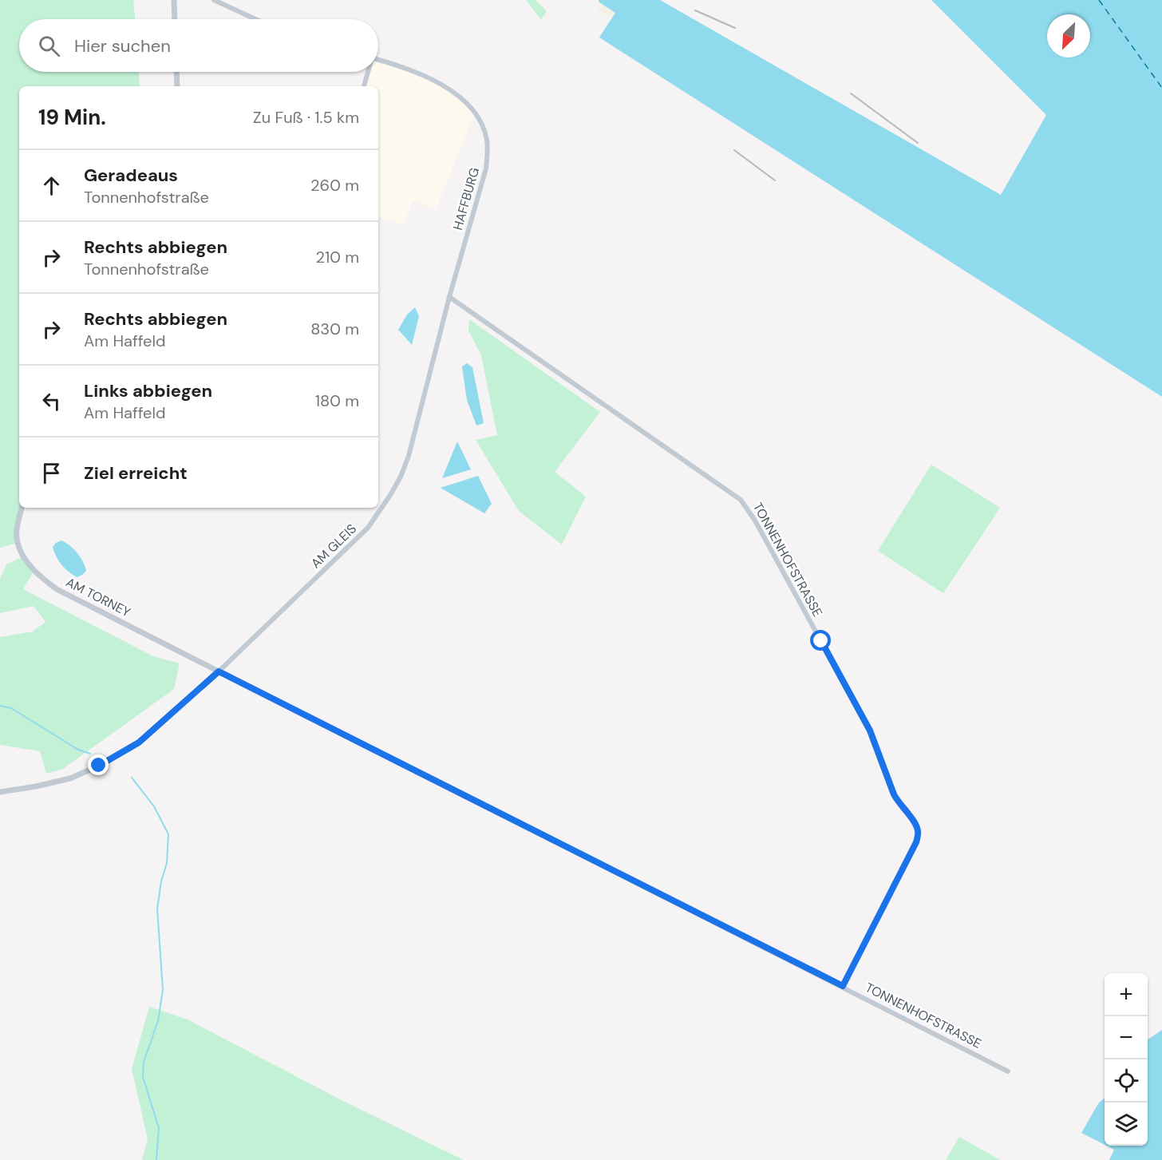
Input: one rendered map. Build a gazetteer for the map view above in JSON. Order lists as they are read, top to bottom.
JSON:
{
  "streets": {
    "street": [
      "HAFFBURG",
      "AM GLEIS",
      "TONNENHOFSTRASSE",
      "AM TORNEY"
    ]
  },
  "crossings": [
    ["HAFFBURG", "AM GLEIS"],
    ["HAFFBURG", "TONNENHOFSTRASSE"],
    ["AM GLEIS", "TONNENHOFSTRASSE"],
    ["AM GLEIS", "AM TORNEY"]
  ],
  "north": "bottom left",
  "page": {
    "search": "Hier suchen",
    "heading": ["19 Min.", "Zu Fuß · 1.5 km"],
    "list": [
      ["Geradeaus", "Tonnenhofstraße", "260 m"],
      ["Rechts abbiegen", "Tonnenhofstraße", "210 m"],
      ["Rechts abbiegen", "Am Haffeld", "830 m"],
      ["Links abbiegen", "Am Haffeld", "180 m"],
      "Ziel erreicht"
    ],
    "map_buttons": ["+", "−"]
  }
}
